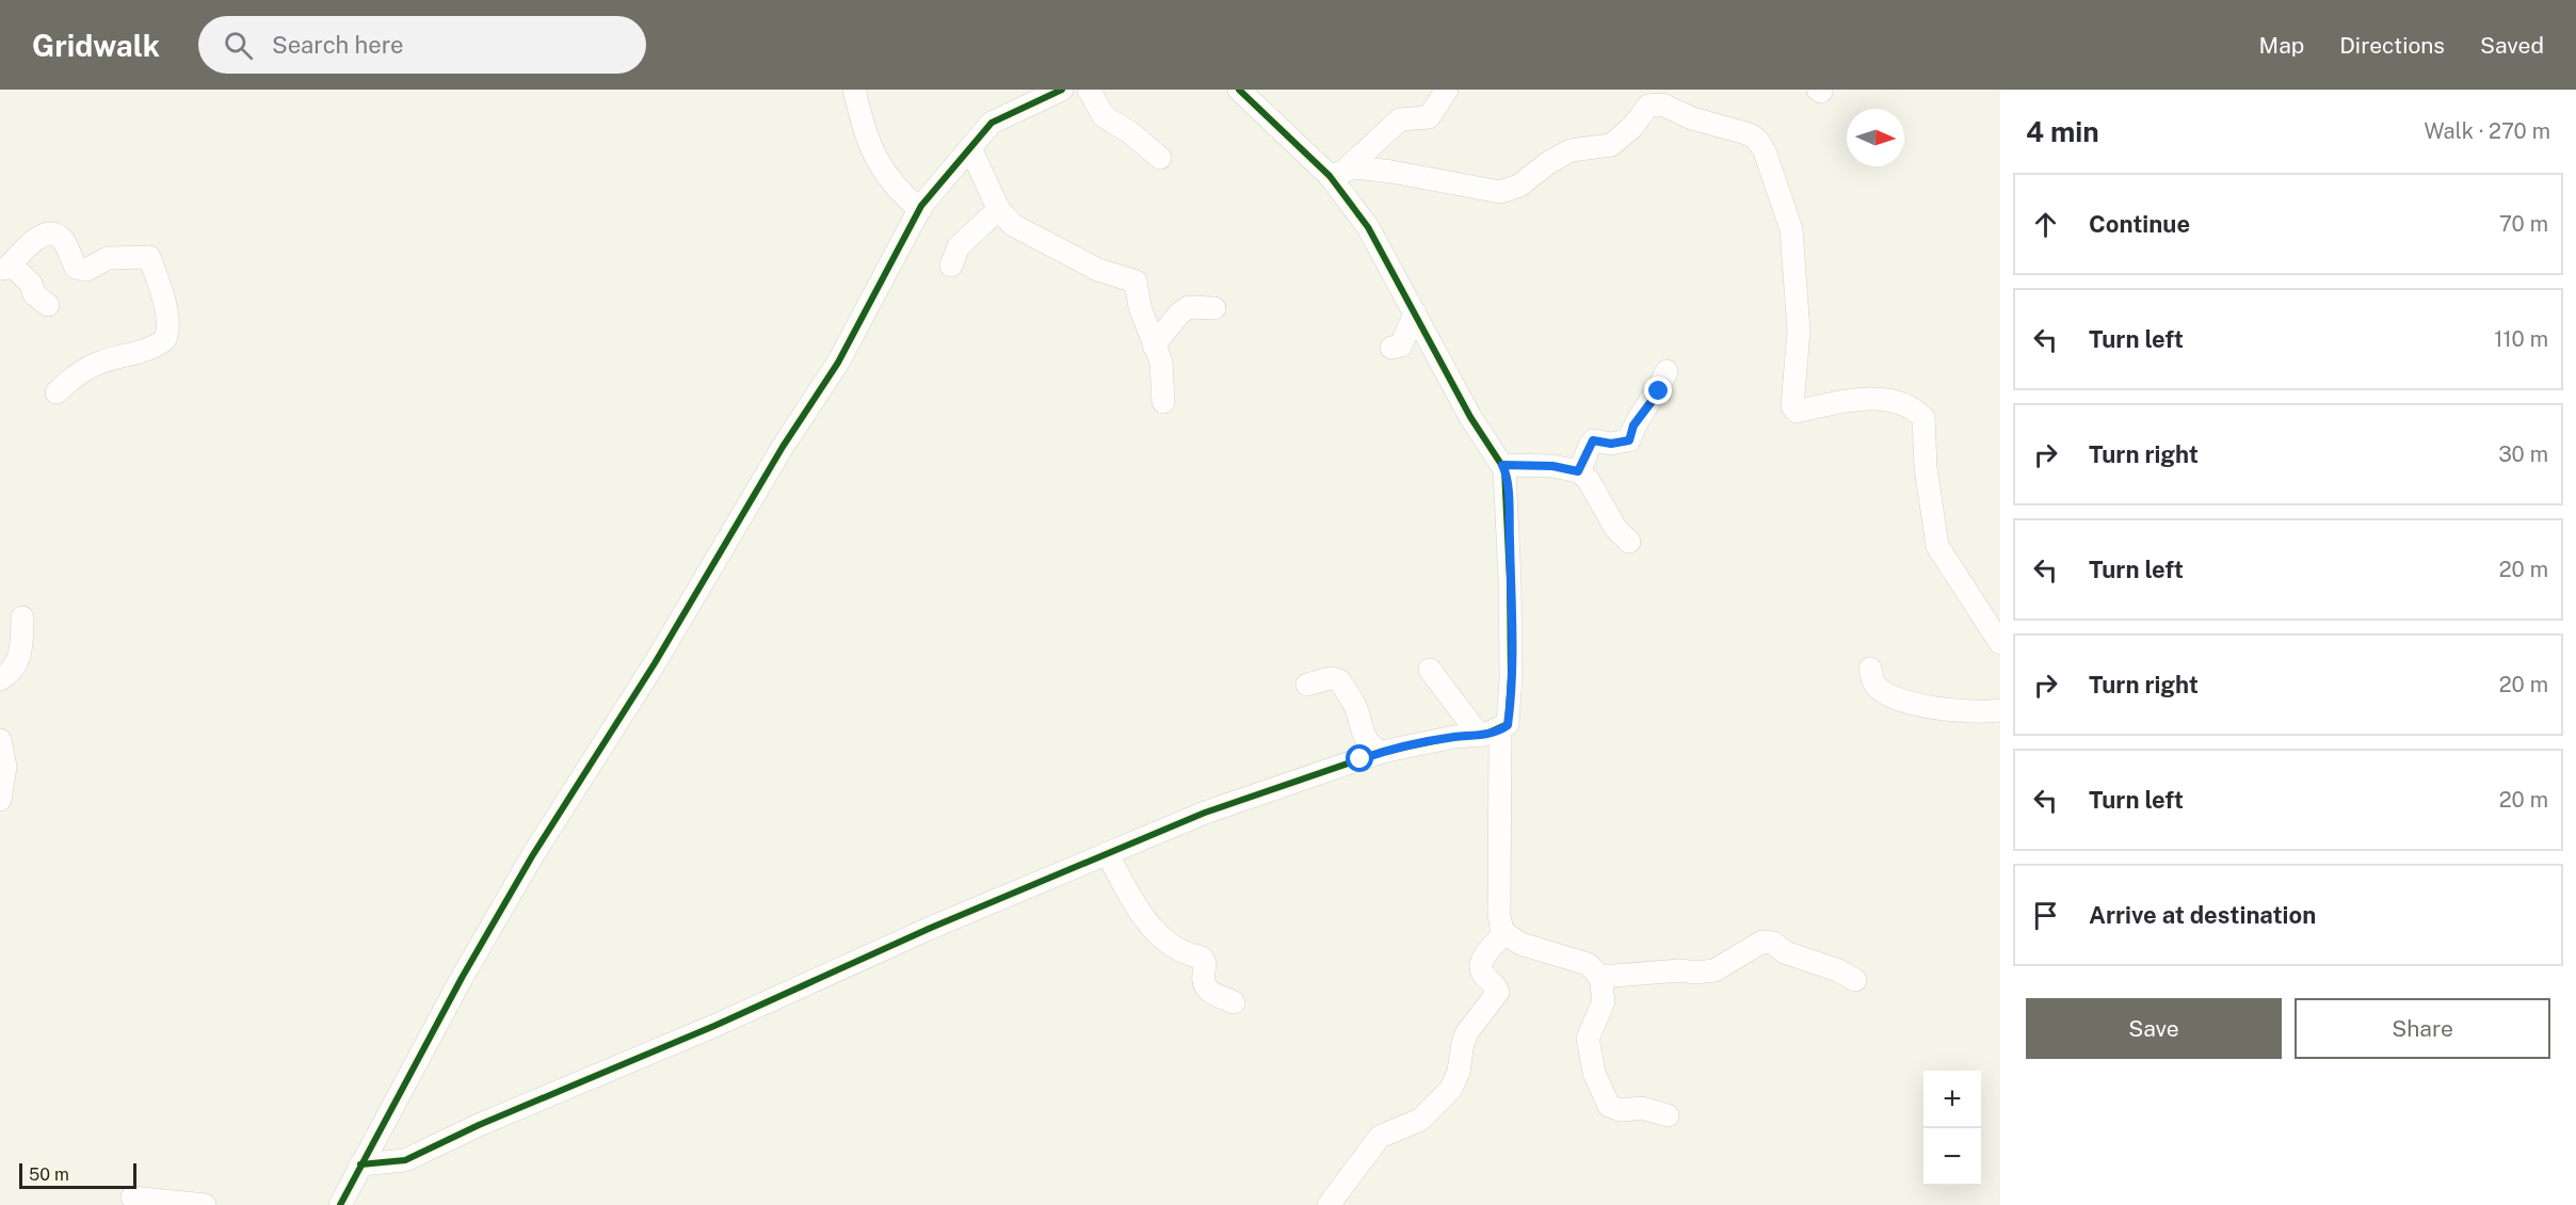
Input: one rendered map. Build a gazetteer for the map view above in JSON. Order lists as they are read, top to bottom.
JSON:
{
  "scale_bar": "50 m",
  "north": "right",
  "page": {
    "header": "Gridwalk",
    "search": "Search here",
    "nav": ["Map", "Directions", "Saved"],
    "heading": ["4 min", "Walk · 270 m"],
    "list": [
      ["Continue", "70 m"],
      ["Turn left", "110 m"],
      ["Turn right", "30 m"],
      ["Turn left", "20 m"],
      ["Turn right", "20 m"],
      ["Turn left", "20 m"],
      "Arrive at destination"
    ],
    "buttons": ["Save", "Share"],
    "map_buttons": ["+", "−"],
    "scale": "50 m"
  }
}
